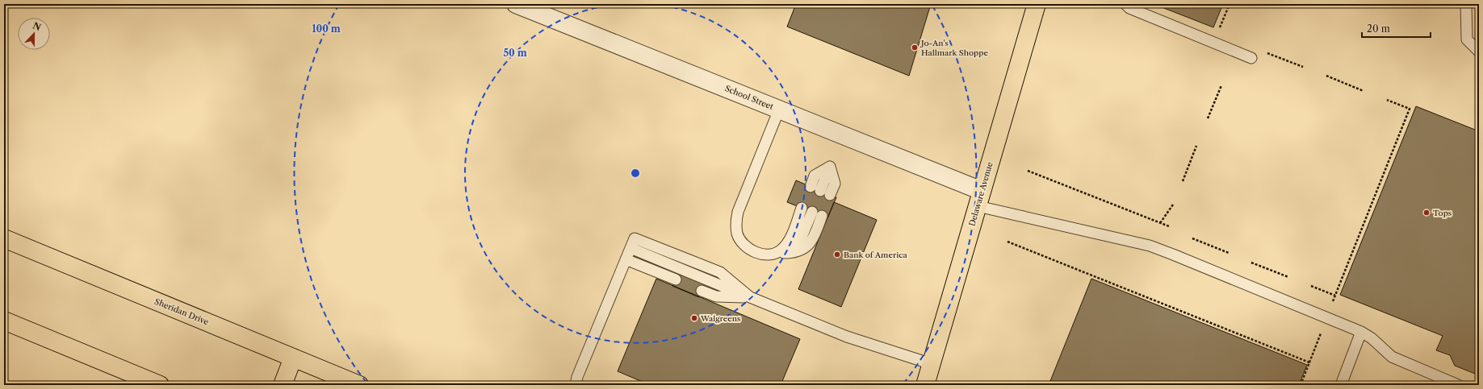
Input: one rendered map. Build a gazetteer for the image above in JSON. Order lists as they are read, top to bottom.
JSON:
{
  "streets": {
    "main road": ["Delaware Avenue", "Sheridan Drive"],
    "street": ["School Street"]
  },
  "crossings": [
    ["School Street", "Delaware Avenue"]
  ],
  "places": [
    "Jo-An's Hallmark Shoppe",
    "Tops",
    "Bank of America",
    "Walgreens"
  ],
  "scale_bar": "20 m",
  "north": "top",
  "rings": ["100 m", "50 m"]
}
